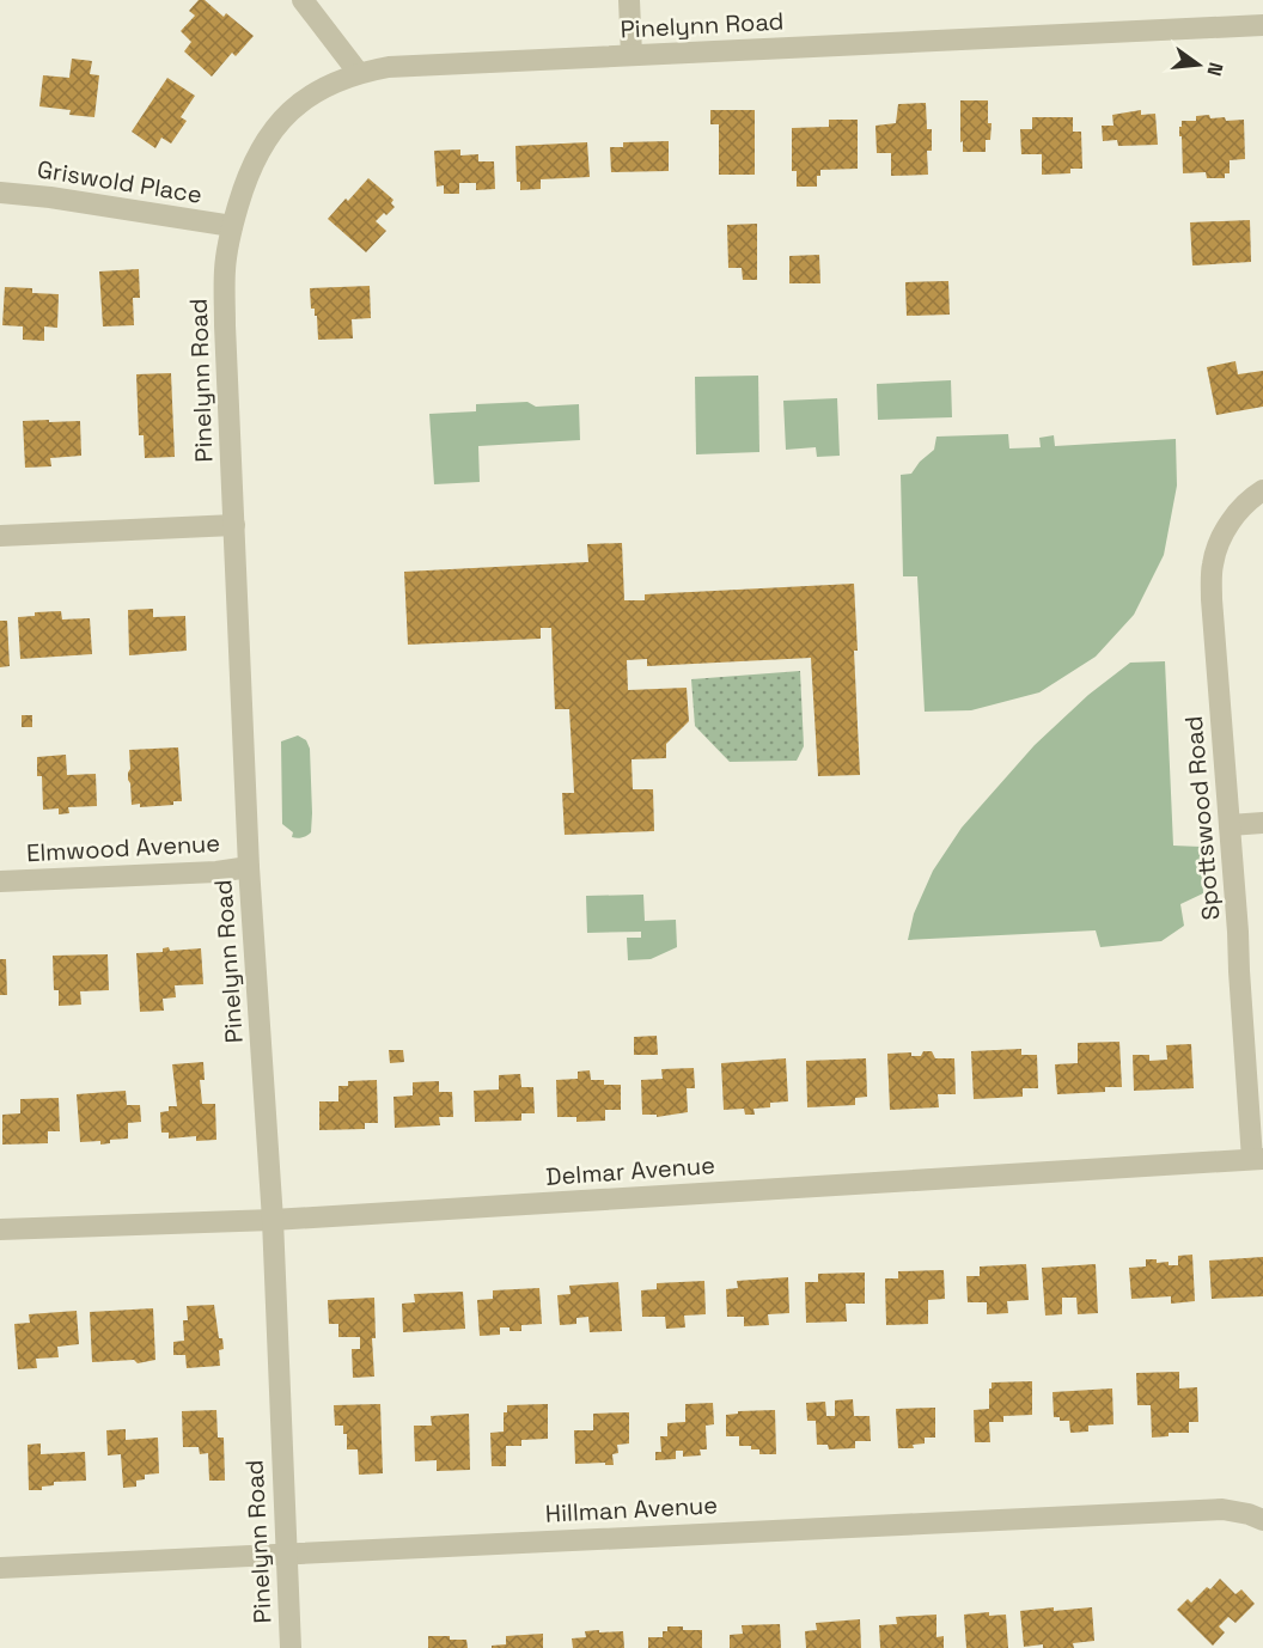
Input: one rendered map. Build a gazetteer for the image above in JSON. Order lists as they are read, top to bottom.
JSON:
{
  "streets": {
    "street": [
      "Pinelynn Road",
      "Griswold Place",
      "Spottswood Road",
      "Elmwood Avenue",
      "Delmar Avenue",
      "Hillman Avenue"
    ]
  },
  "crossings": [
    ["Pinelynn Road", "Griswold Place"],
    ["Pinelynn Road", "Elmwood Avenue"],
    ["Pinelynn Road", "Delmar Avenue"],
    ["Pinelynn Road", "Hillman Avenue"],
    ["Spottswood Road", "Delmar Avenue"]
  ],
  "north": "right"
}
